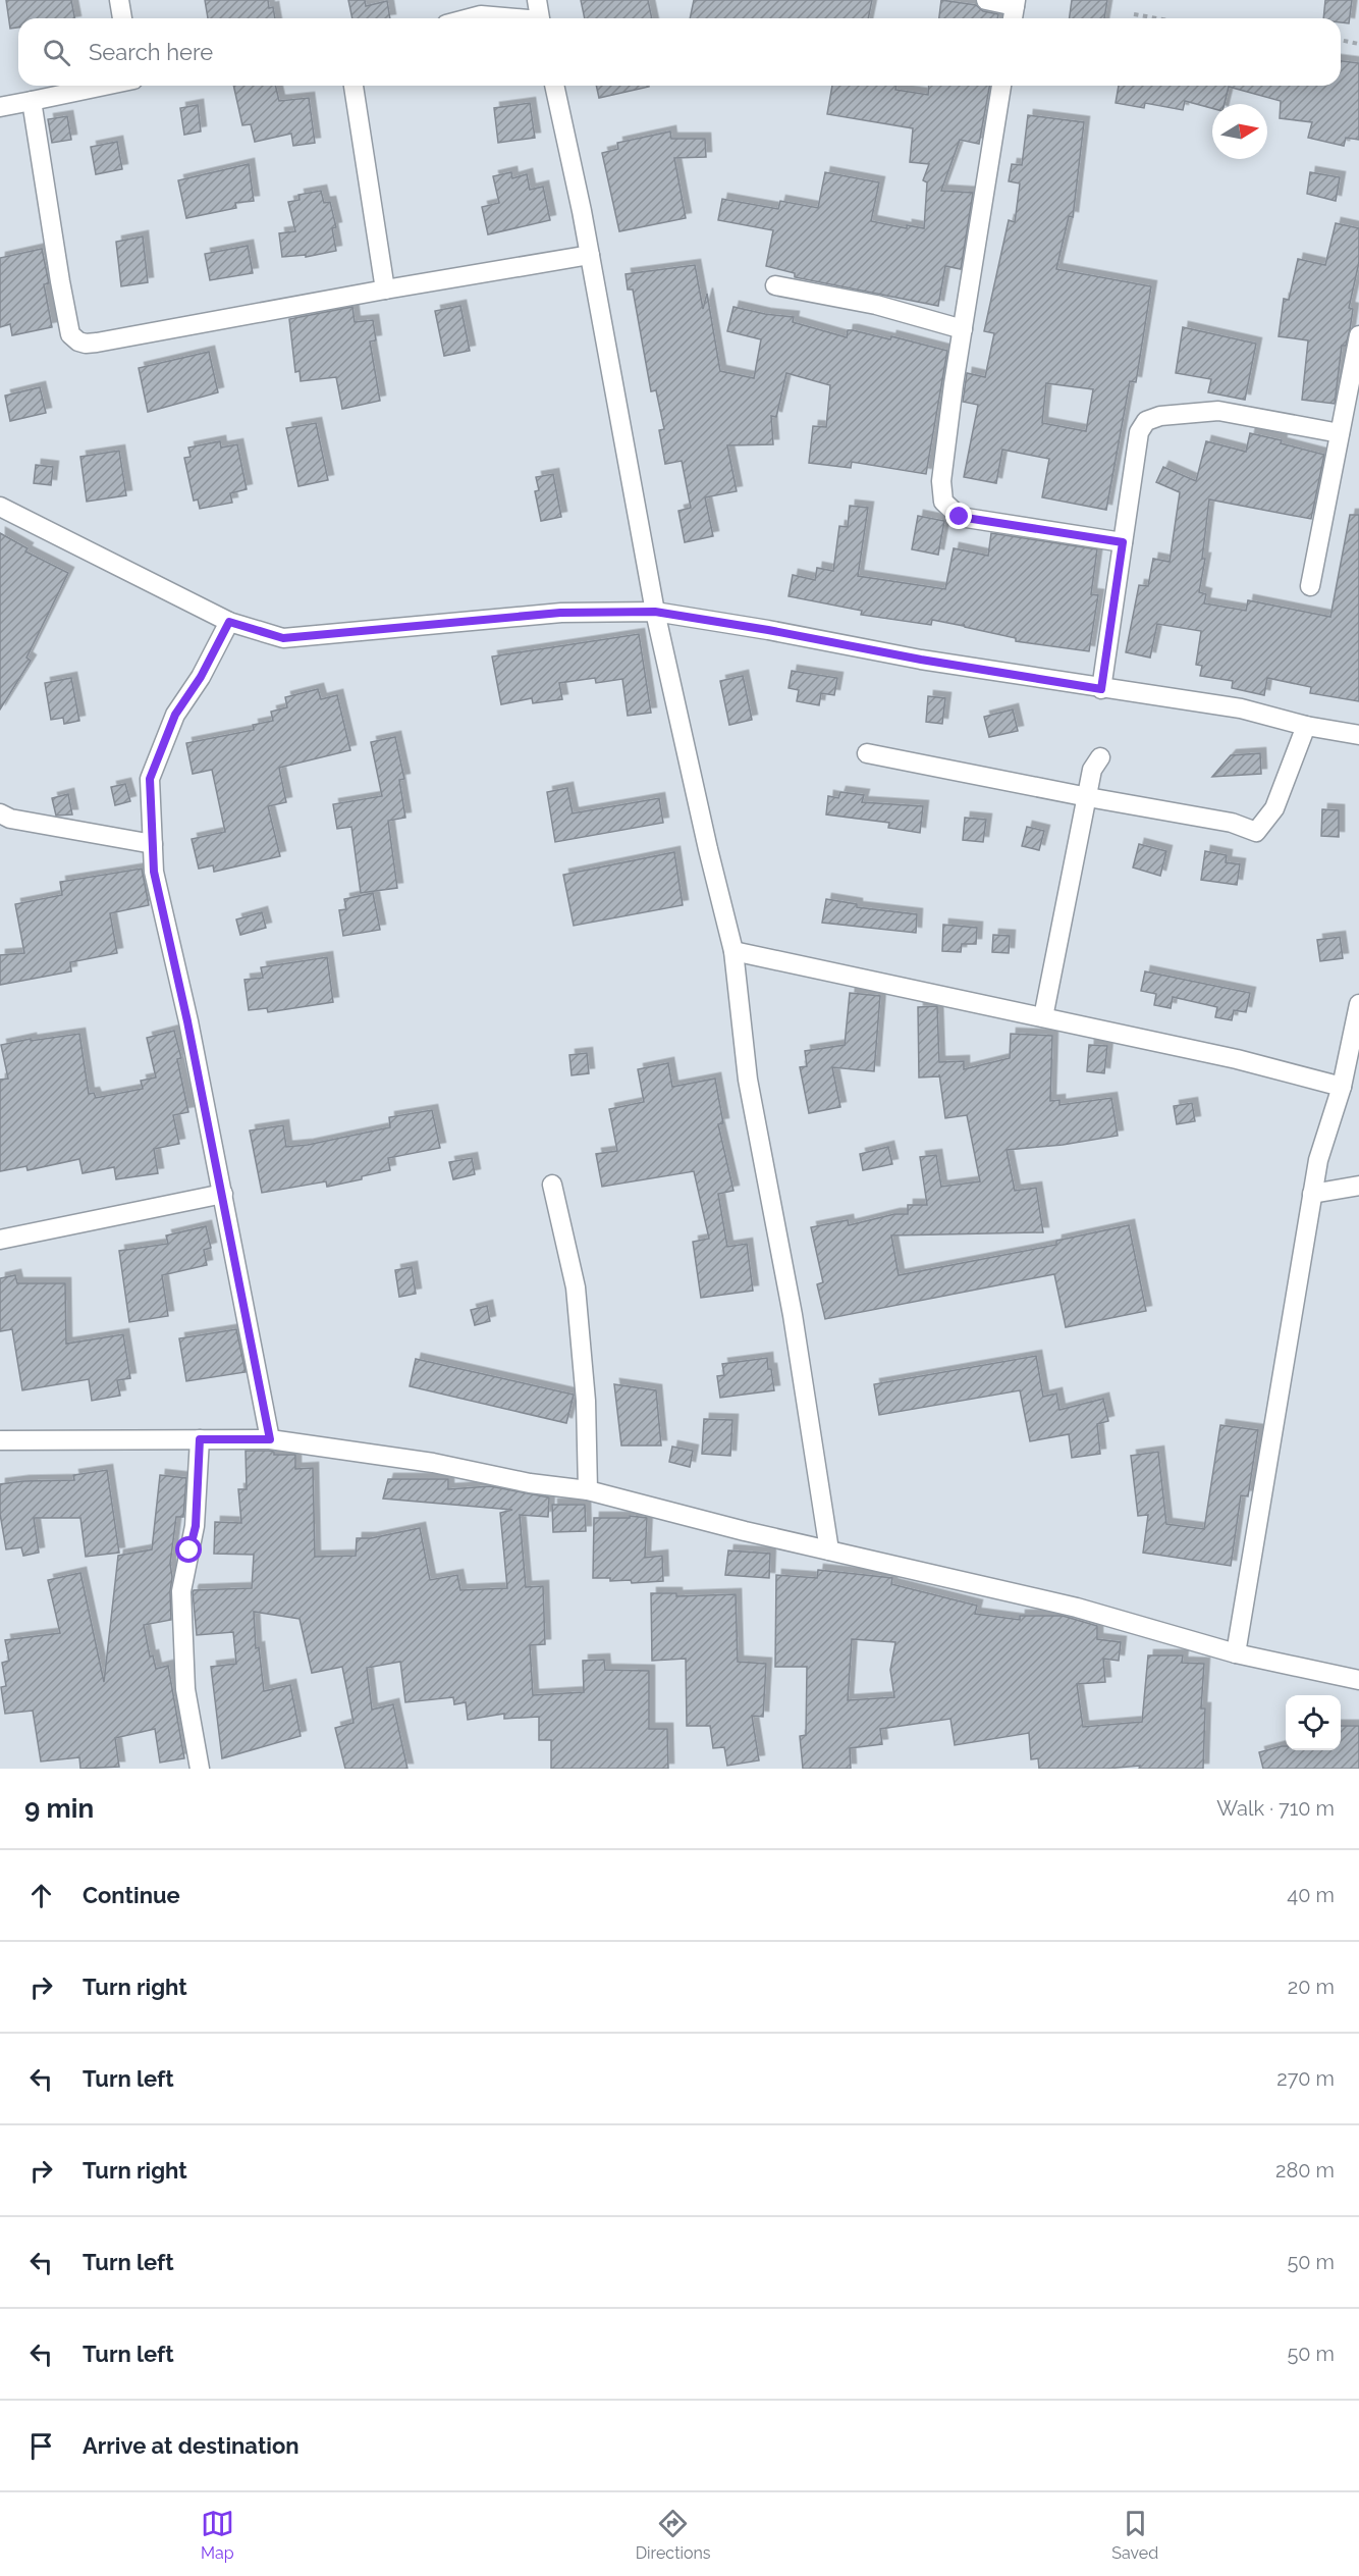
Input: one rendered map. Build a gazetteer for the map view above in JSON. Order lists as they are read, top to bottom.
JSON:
{
  "north": "right",
  "page": {
    "search": "Search here",
    "heading": ["9 min", "Walk · 710 m"],
    "list": [
      ["Continue", "40 m"],
      ["Turn right", "20 m"],
      ["Turn left", "270 m"],
      ["Turn right", "280 m"],
      ["Turn left", "50 m"],
      ["Turn left", "50 m"],
      "Arrive at destination"
    ],
    "nav": ["Map", "Directions", "Saved"]
  }
}
